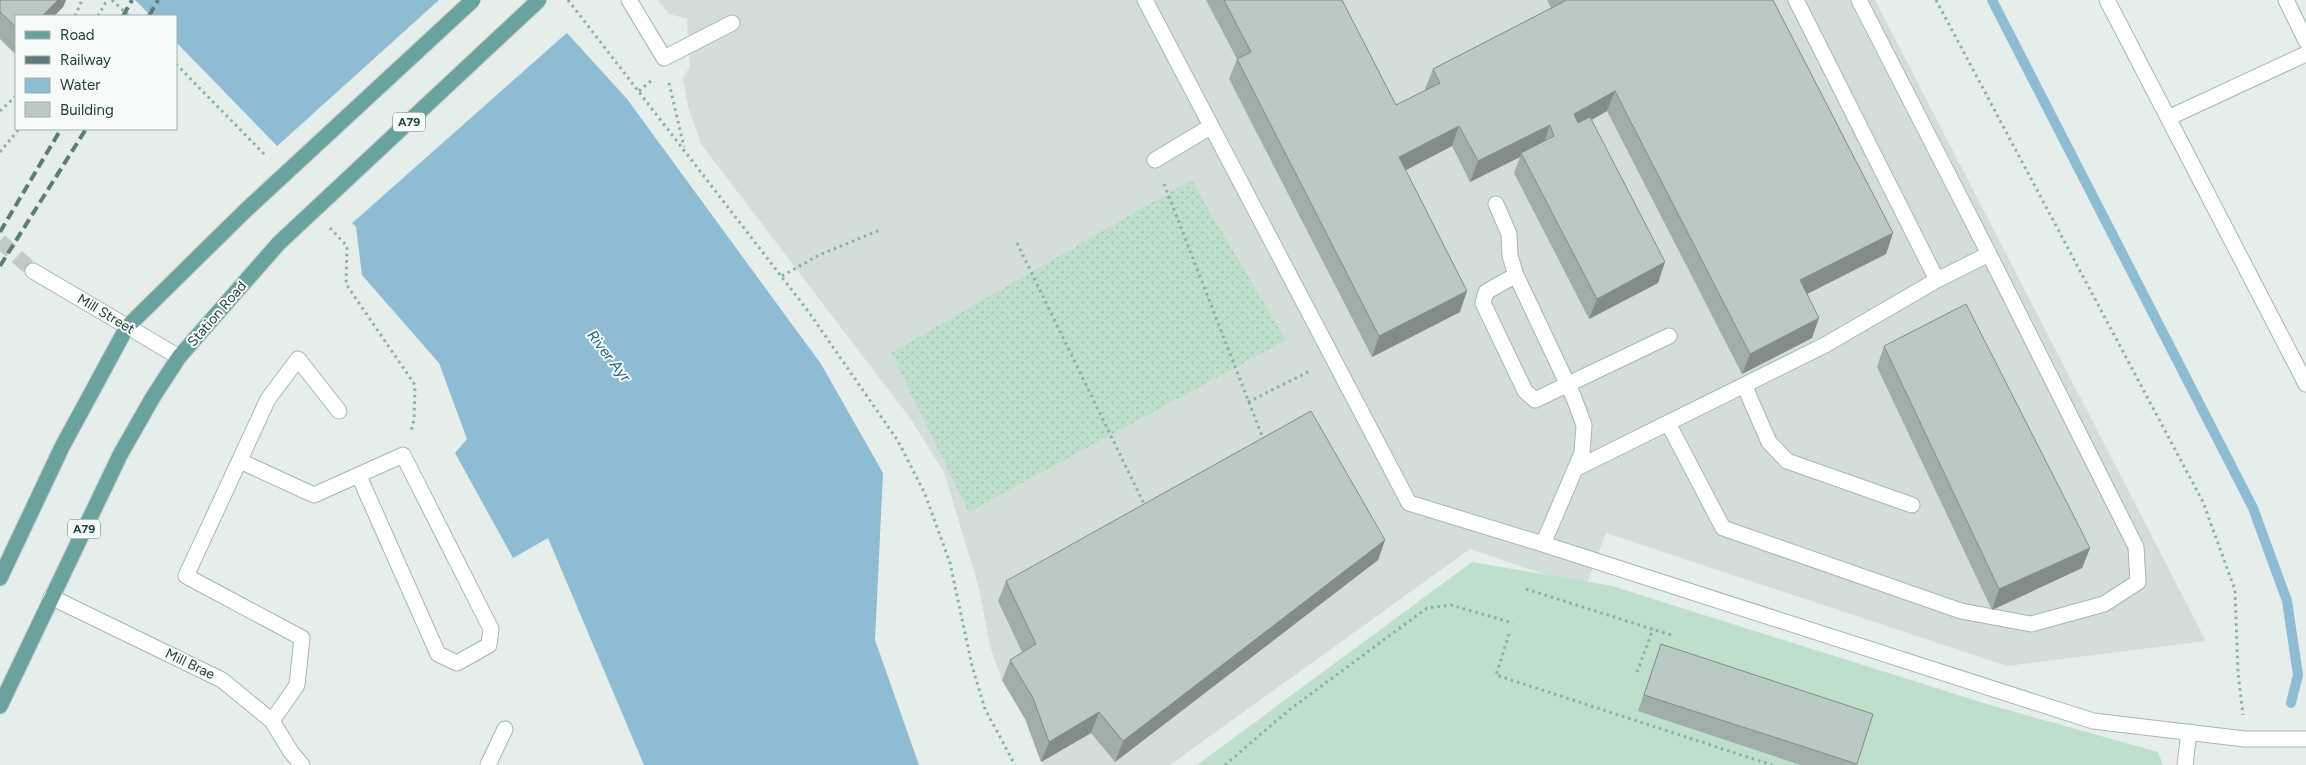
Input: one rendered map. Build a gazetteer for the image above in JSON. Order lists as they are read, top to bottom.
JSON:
{
  "streets": {
    "main road": ["A79", "Station Road"],
    "street": ["Mill Street", "Mill Brae"]
  },
  "crossings": [
    ["Mill Street", "Station Road"],
    ["Station Road", "Mill Brae"]
  ],
  "water": ["River Ayr"],
  "legend": [
    "Road",
    "Railway",
    "Water",
    "Building"
  ]
}
